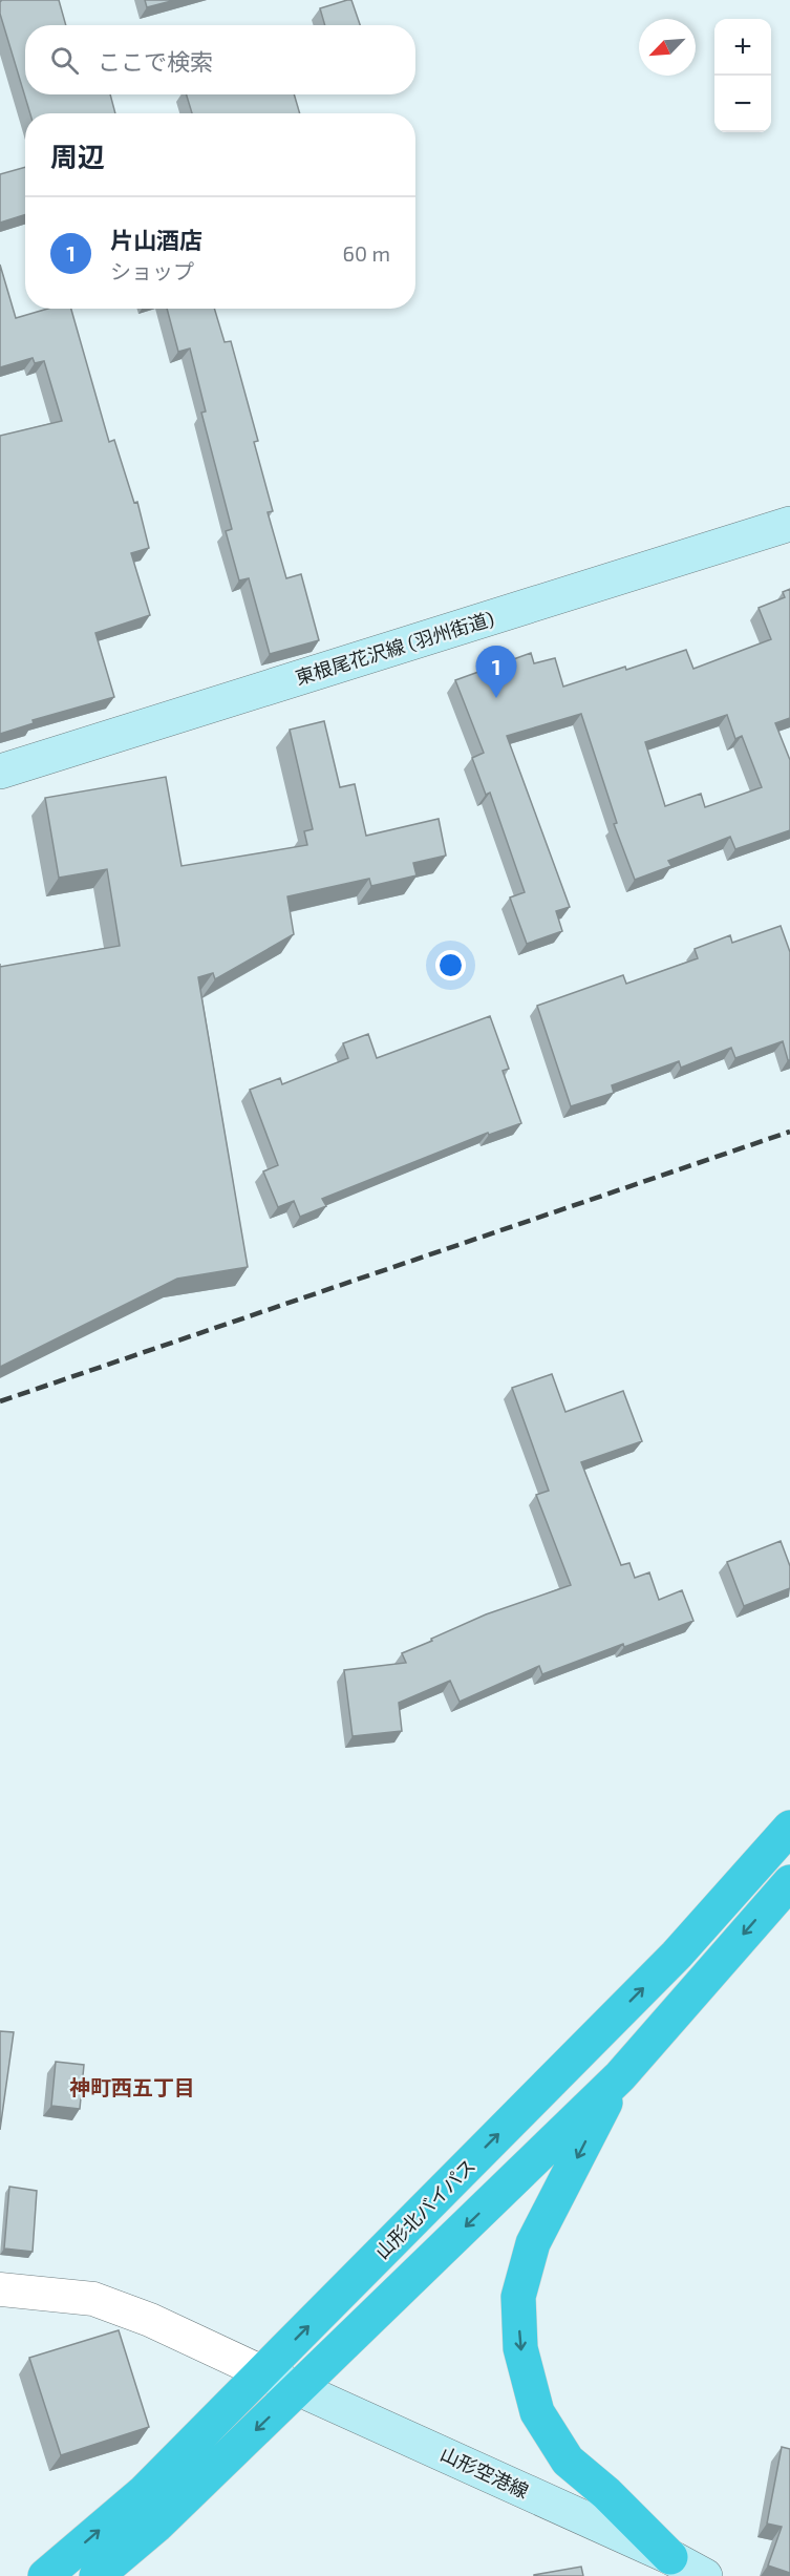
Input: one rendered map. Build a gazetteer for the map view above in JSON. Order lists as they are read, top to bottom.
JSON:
{
  "streets": {
    "highway": ["山形北バイパス"],
    "main road": ["東根尾花沢線 (羽州街道)", "山形空港線"]
  },
  "crossings": [
    ["山形北バイパス", "山形空港線"]
  ],
  "districts": ["神町西五丁目"],
  "north": "bottom left",
  "page": {
    "map_buttons": ["+", "−"],
    "search": "ここで検索",
    "heading": "周辺",
    "list": [
      {
        "mark": "1",
        "name": "片山酒店",
        "note": "ショップ",
        "value": "60 m"
      }
    ],
    "pins": "1"
  }
}
